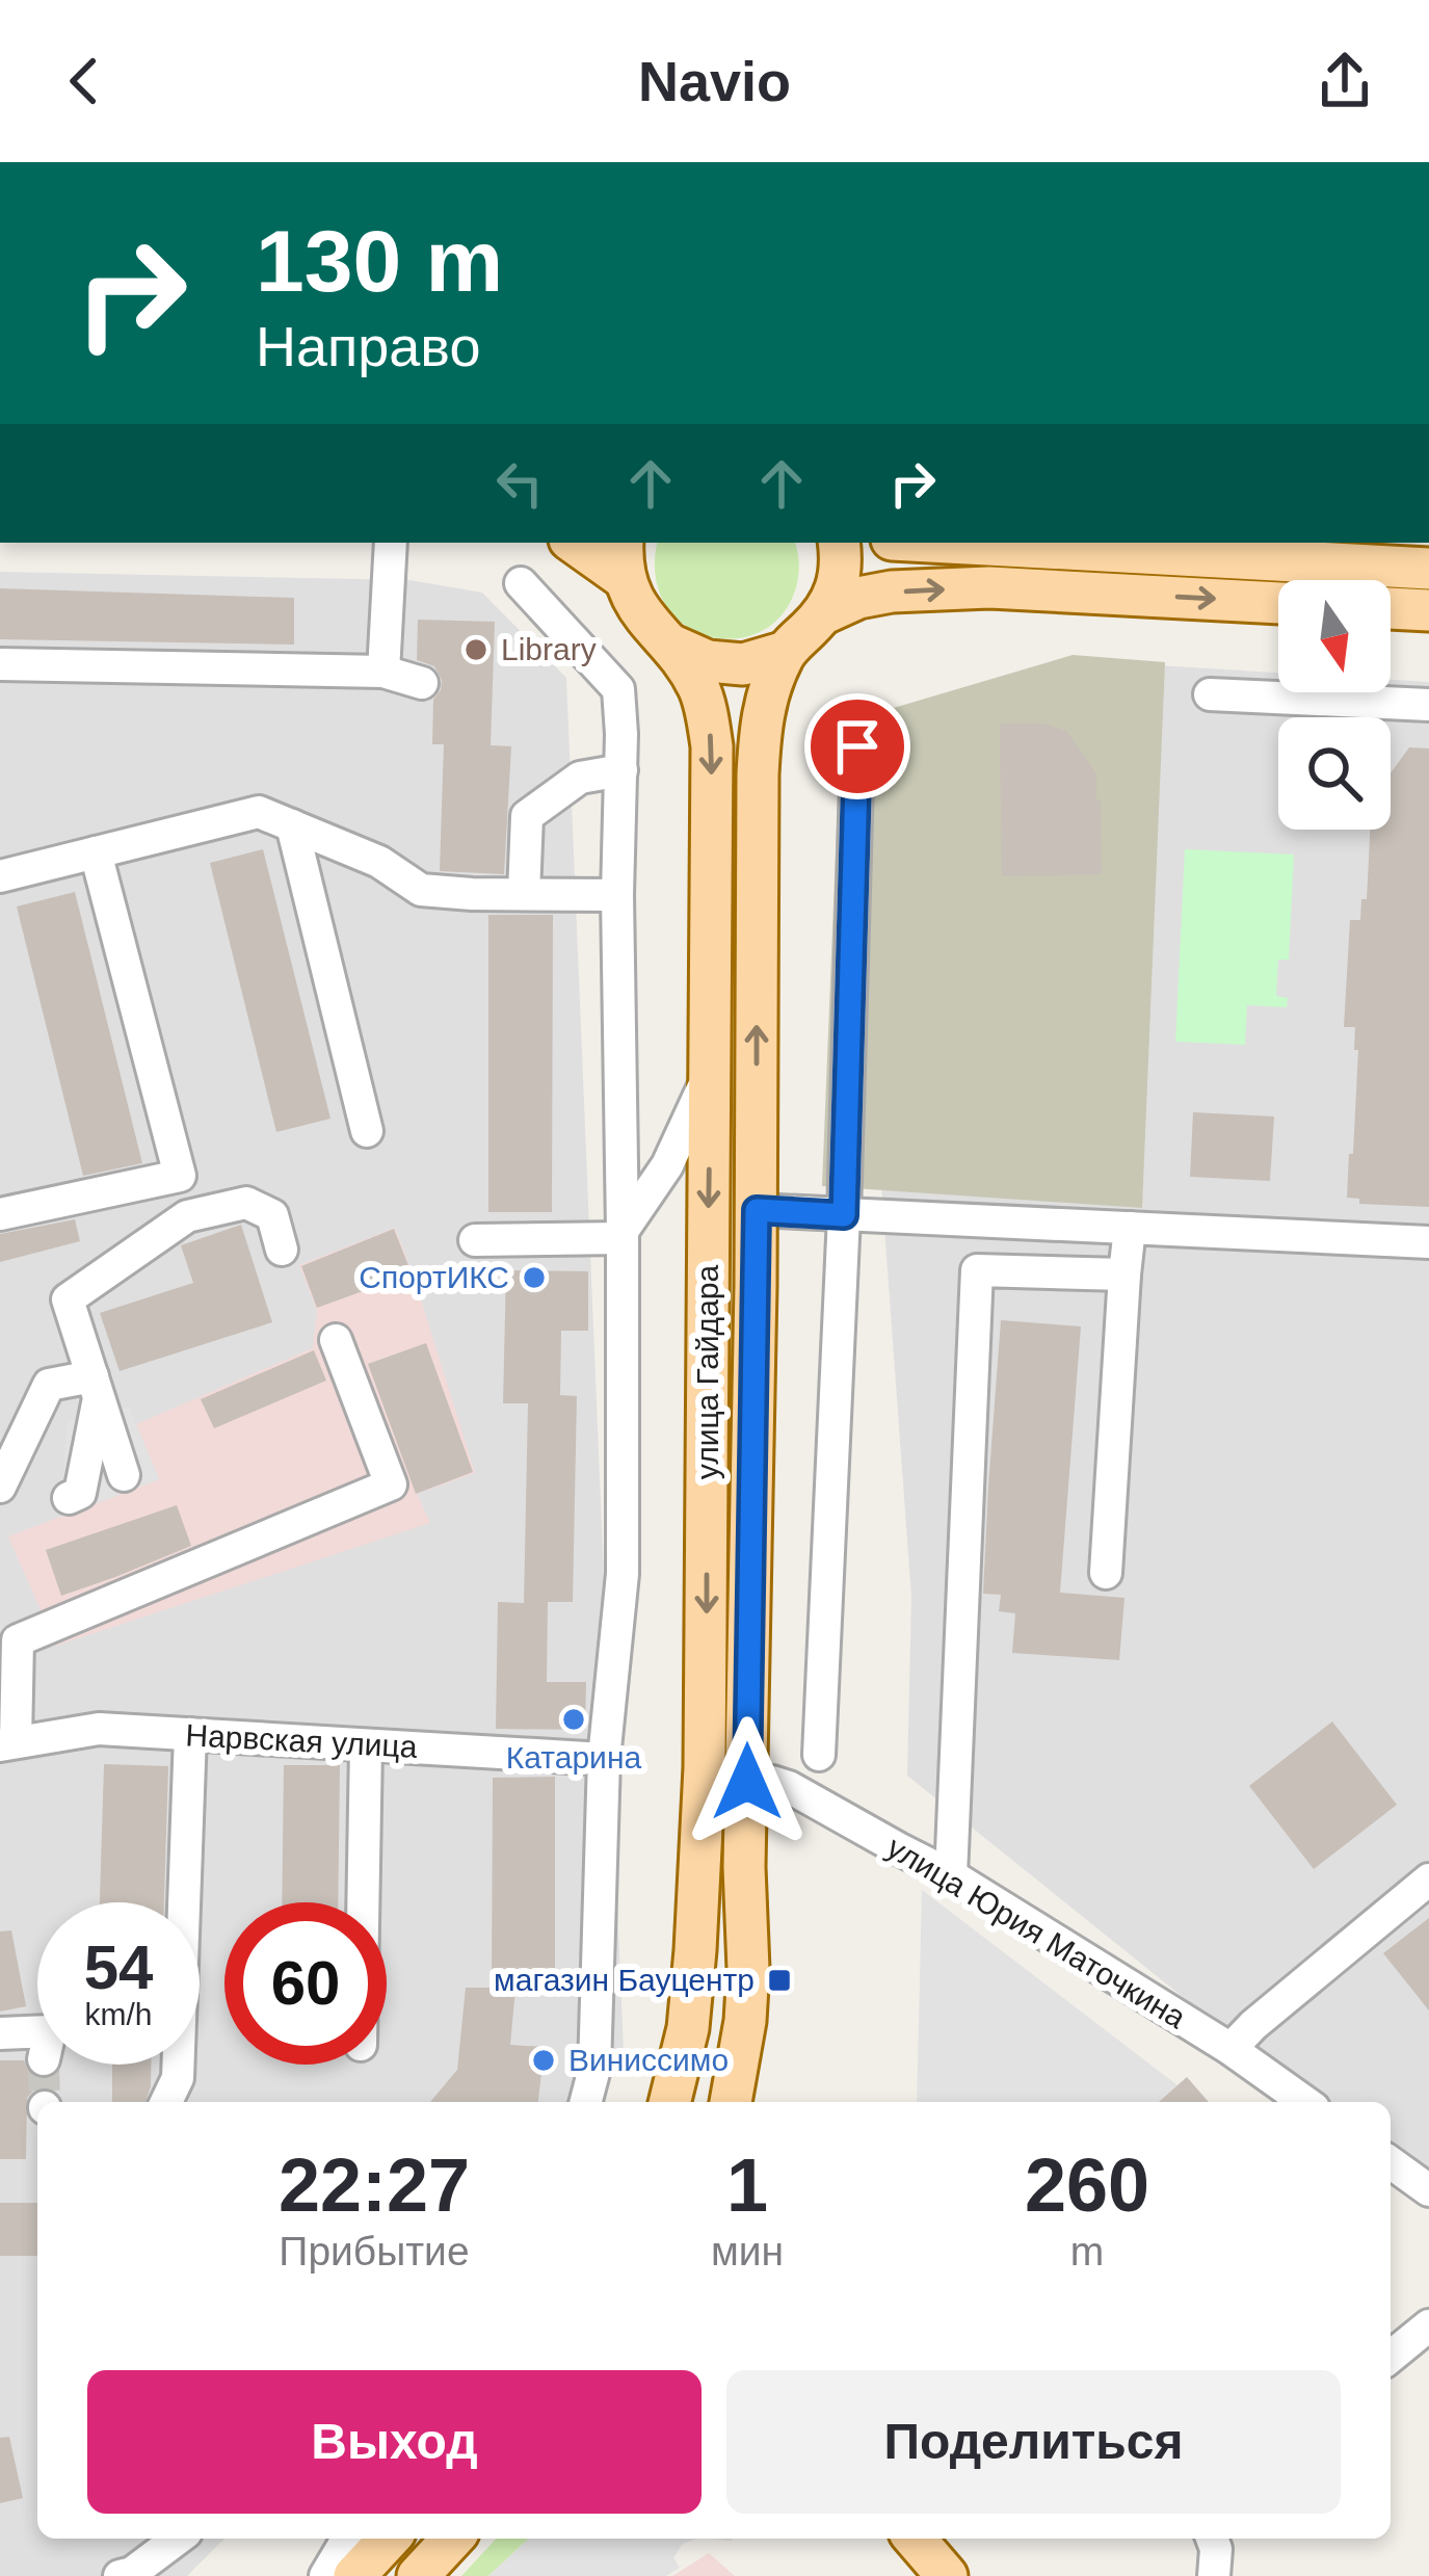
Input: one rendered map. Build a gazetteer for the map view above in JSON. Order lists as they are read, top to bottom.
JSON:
{
  "streets": {
    "main road": ["улица Гайдара"],
    "street": ["Нарвская улица", "улица Юрия Маточкина"]
  },
  "crossings": [
    ["улица Гайдара", "улица Юрия Маточкина"]
  ],
  "places": {
    "other": [
      "Library",
      "СпортИКС",
      "Катарина",
      "Виниссимо"
    ],
    "transit": ["магазин Бауцентр"]
  },
  "north": "bottom",
  "page": {
    "header": "Navio",
    "turn": ["130 m", "Направо"],
    "speed": "54 km/h",
    "limit": "60",
    "eta": [
      "22:27",
      "Прибытие",
      "1",
      "мин",
      "260",
      "m"
    ],
    "buttons": ["Выход", "Поделиться"]
  }
}
